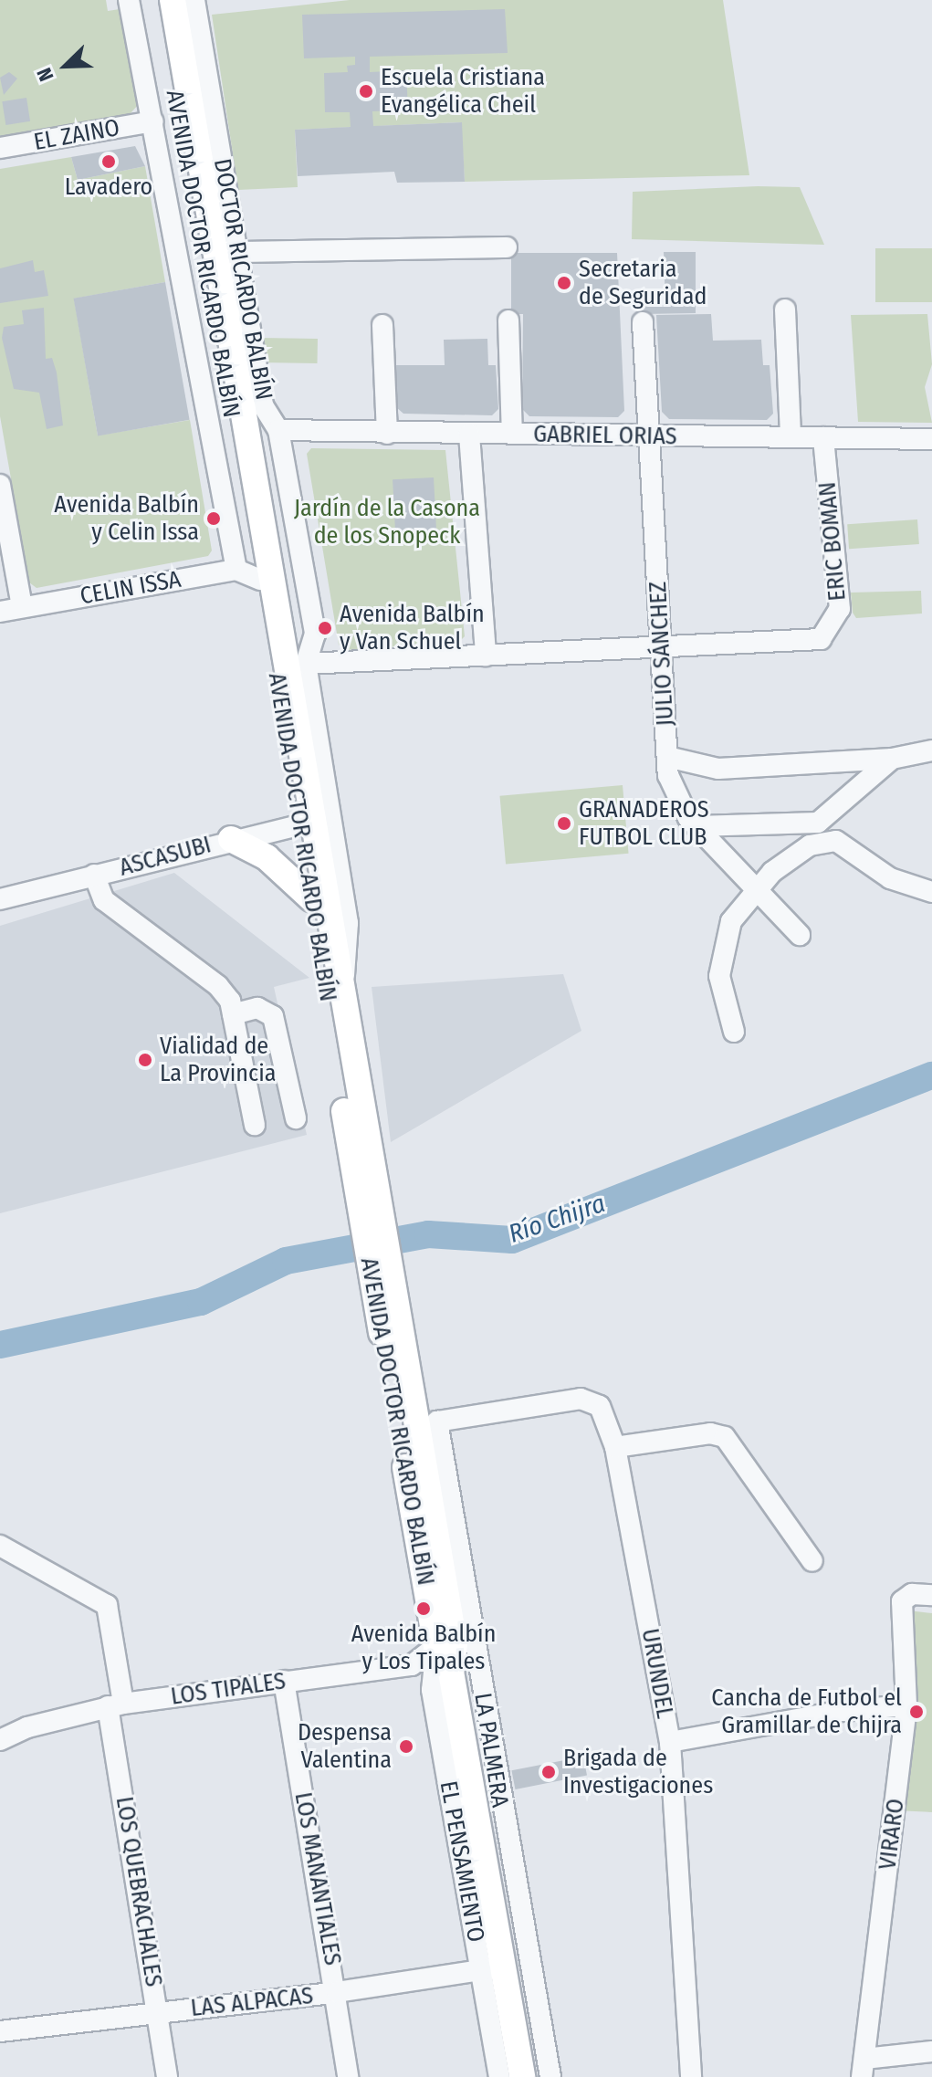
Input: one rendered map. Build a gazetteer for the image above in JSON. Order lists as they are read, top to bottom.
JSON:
{
  "streets": {
    "main road": ["AVENIDA DOCTOR RICARDO BALBÍN"],
    "street": [
      "EL ZAINO",
      "DOCTOR RICARDO BALBÍN",
      "GABRIEL ORIAS",
      "ERIC BOMAN",
      "CELIN ISSA",
      "JULIO SÁNCHEZ",
      "ASCASUBI",
      "URUNDEL",
      "LOS TIPALES",
      "LA PALMERA",
      "VIRARO",
      "EL PENSAMIENTO",
      "LOS MANANTIALES",
      "LOS QUEBRACHALES",
      "LAS ALPACAS"
    ]
  },
  "crossings": [
    ["AVENIDA DOCTOR RICARDO BALBÍN", "DOCTOR RICARDO BALBÍN"],
    ["AVENIDA DOCTOR RICARDO BALBÍN", "ASCASUBI"],
    ["AVENIDA DOCTOR RICARDO BALBÍN", "URUNDEL"],
    ["AVENIDA DOCTOR RICARDO BALBÍN", "LOS TIPALES"],
    ["AVENIDA DOCTOR RICARDO BALBÍN", "LA PALMERA"],
    ["AVENIDA DOCTOR RICARDO BALBÍN", "EL PENSAMIENTO"],
    ["AVENIDA DOCTOR RICARDO BALBÍN", "LAS ALPACAS"],
    ["DOCTOR RICARDO BALBÍN", "GABRIEL ORIAS"],
    ["DOCTOR RICARDO BALBÍN", "ASCASUBI"],
    ["GABRIEL ORIAS", "ERIC BOMAN"],
    ["GABRIEL ORIAS", "JULIO SÁNCHEZ"],
    ["ERIC BOMAN", "JULIO SÁNCHEZ"],
    ["URUNDEL", "LA PALMERA"],
    ["LOS TIPALES", "EL PENSAMIENTO"],
    ["LOS TIPALES", "LOS MANANTIALES"],
    ["LOS TIPALES", "LOS QUEBRACHALES"],
    ["EL PENSAMIENTO", "LAS ALPACAS"],
    ["LOS MANANTIALES", "LAS ALPACAS"],
    ["LOS QUEBRACHALES", "LAS ALPACAS"]
  ],
  "water": ["Río Chijra"],
  "parks": ["Jardín de la Casona de los Snopeck"],
  "places": [
    "Escuela Cristiana Evangélica Cheil",
    "Lavadero",
    "Secretaria de Seguridad",
    "Avenida Balbín y Celin Issa",
    "Avenida Balbín y Van Schuel",
    "GRANADEROS FUTBOL CLUB",
    "Vialidad de La Provincia",
    "Avenida Balbín y Los Tipales",
    "Cancha de Futbol el Gramillar de Chijra",
    "Despensa Valentina",
    "Brigada de Investigaciones"
  ],
  "north": "bottom left"
}
